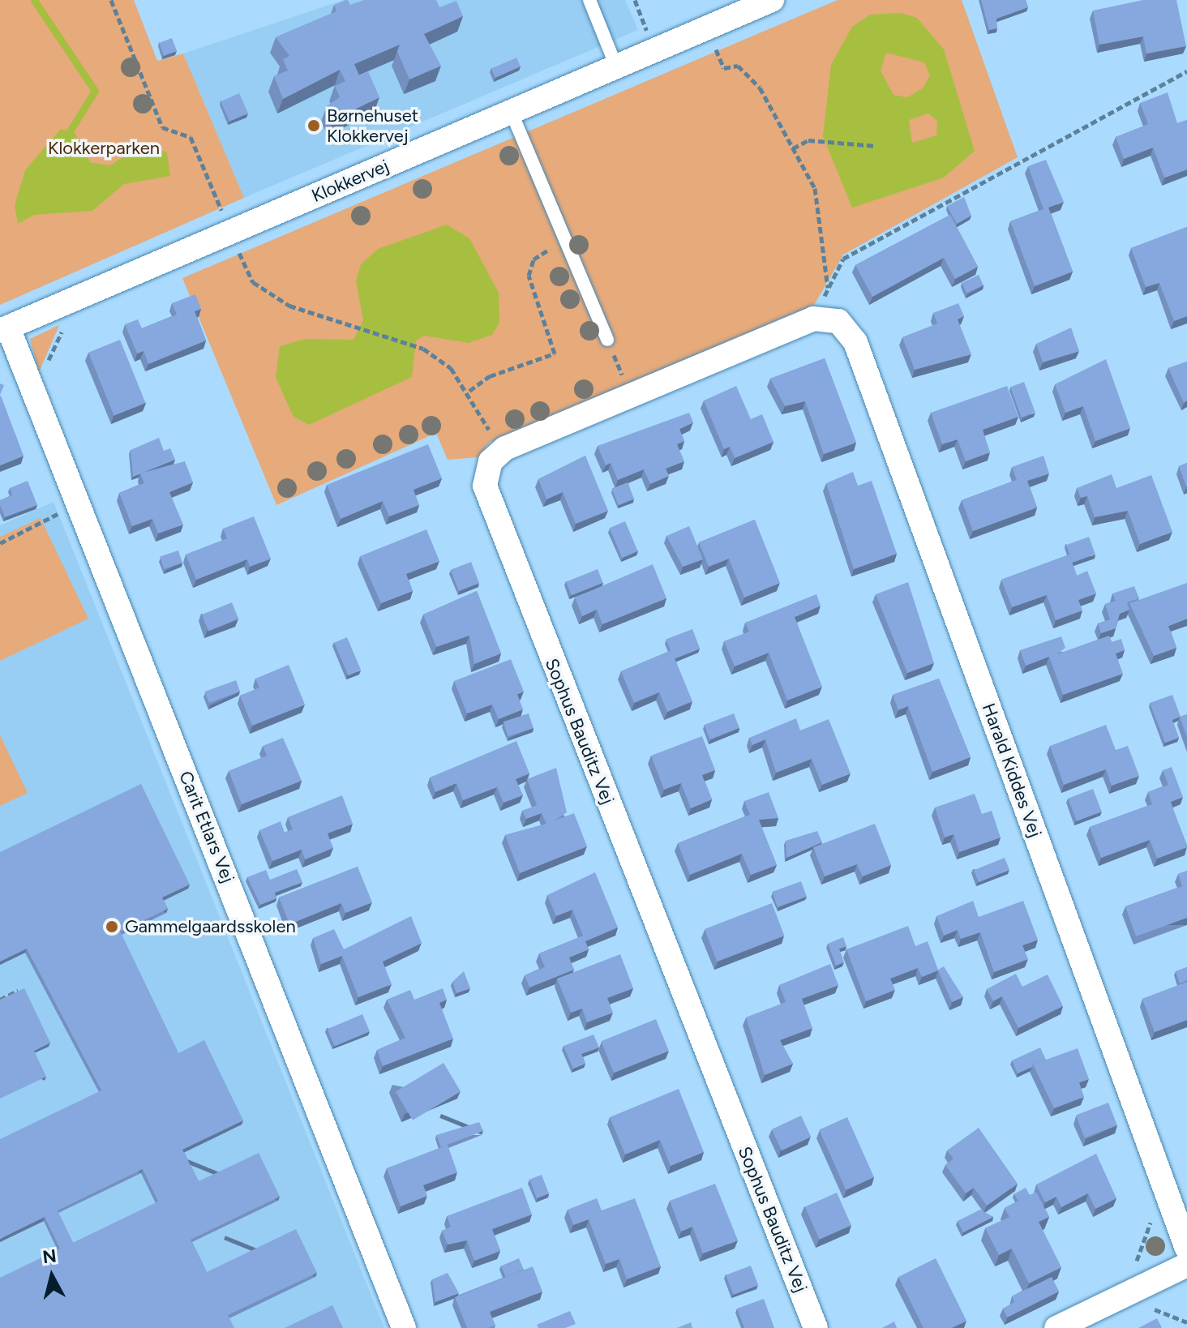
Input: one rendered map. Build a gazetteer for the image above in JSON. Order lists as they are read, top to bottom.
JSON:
{
  "streets": {
    "street": [
      "Klokkervej",
      "Sophus Bauditz Vej",
      "Harald Kiddes Vej",
      "Carit Etlars Vej"
    ]
  },
  "crossings": [
    ["Klokkervej", "Carit Etlars Vej"]
  ],
  "parks": ["Klokkerparken"],
  "places": ["Børnehuset Klokkervej", "Gammelgaardsskolen"],
  "north": "top"
}
